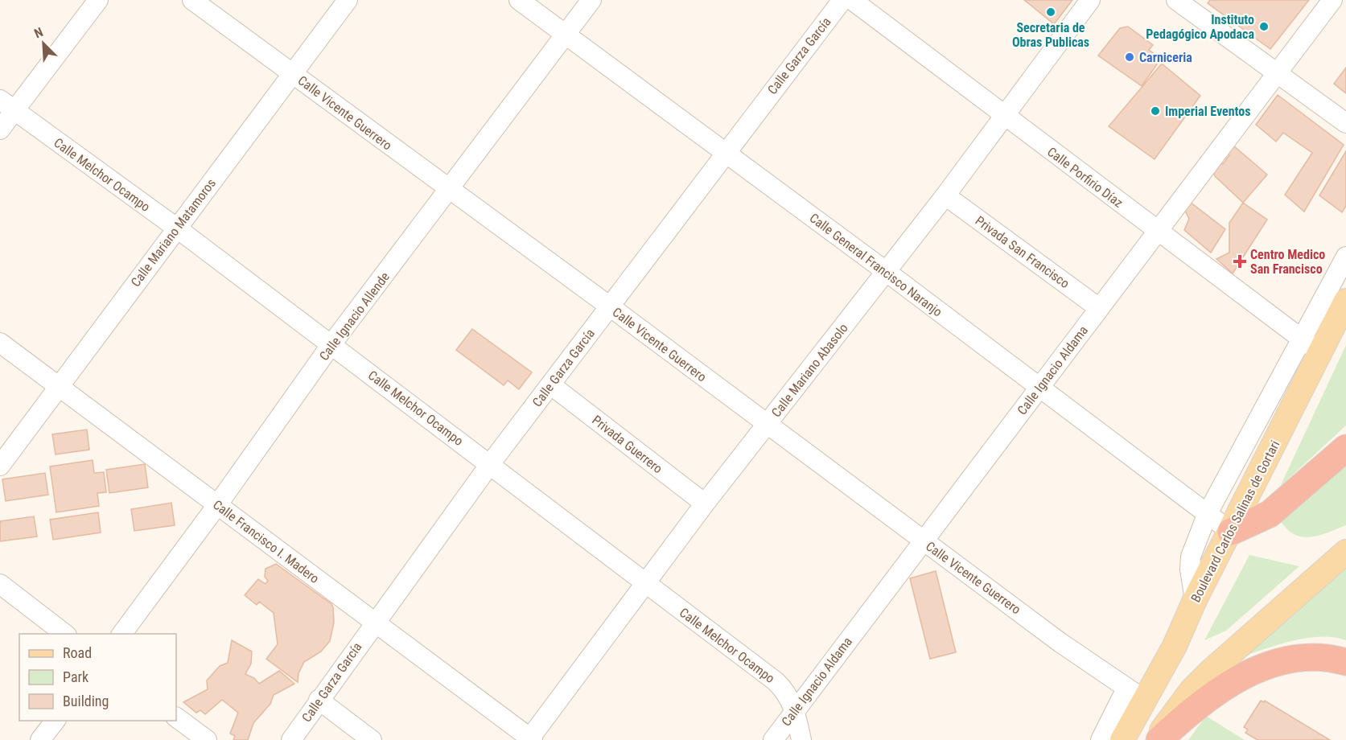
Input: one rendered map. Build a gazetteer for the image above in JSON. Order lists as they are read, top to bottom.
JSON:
{
  "streets": {
    "main road": ["Boulevard Carlos Salinas de Gortari"],
    "street": [
      "Calle Garza García",
      "Calle Vicente Guerrero",
      "Calle Melchor Ocampo",
      "Calle Porfirio Díaz",
      "Calle Mariano Matamoros",
      "Privada San Francisco",
      "Calle General Francisco Naranjo",
      "Calle Ignacio Allende",
      "Calle Mariano Abasolo",
      "Calle Ignacio Aldama",
      "Privada Guerrero",
      "Calle Francisco I. Madero"
    ]
  },
  "crossings": [
    ["Calle Garza García", "Calle Vicente Guerrero"],
    ["Calle Garza García", "Calle Melchor Ocampo"],
    ["Calle Garza García", "Calle General Francisco Naranjo"],
    ["Calle Garza García", "Privada Guerrero"],
    ["Calle Garza García", "Calle Francisco I. Madero"],
    ["Calle Vicente Guerrero", "Calle Mariano Matamoros"],
    ["Calle Vicente Guerrero", "Calle Ignacio Allende"],
    ["Calle Vicente Guerrero", "Calle Mariano Abasolo"],
    ["Calle Vicente Guerrero", "Calle Ignacio Aldama"],
    ["Calle Vicente Guerrero", "Boulevard Carlos Salinas de Gortari"],
    ["Calle Melchor Ocampo", "Calle Mariano Matamoros"],
    ["Calle Melchor Ocampo", "Calle Ignacio Allende"],
    ["Calle Melchor Ocampo", "Calle Mariano Abasolo"],
    ["Calle Melchor Ocampo", "Calle Ignacio Aldama"],
    ["Calle Porfirio Díaz", "Calle Mariano Abasolo"],
    ["Calle Porfirio Díaz", "Calle Ignacio Aldama"],
    ["Calle Porfirio Díaz", "Boulevard Carlos Salinas de Gortari"],
    ["Calle Mariano Matamoros", "Calle Francisco I. Madero"],
    ["Privada San Francisco", "Calle Mariano Abasolo"],
    ["Privada San Francisco", "Calle Ignacio Aldama"],
    ["Calle General Francisco Naranjo", "Calle Ignacio Allende"],
    ["Calle General Francisco Naranjo", "Calle Mariano Abasolo"],
    ["Calle General Francisco Naranjo", "Calle Ignacio Aldama"],
    ["Calle General Francisco Naranjo", "Boulevard Carlos Salinas de Gortari"],
    ["Calle Ignacio Allende", "Calle Francisco I. Madero"],
    ["Calle Mariano Abasolo", "Privada Guerrero"],
    ["Calle Mariano Abasolo", "Calle Francisco I. Madero"]
  ],
  "places": {
    "other": [
      "Secretaria de Obras Publicas",
      "Instituto Pedagógico Apodaca",
      "Carniceria",
      "Imperial Eventos"
    ],
    "health": ["Centro Medico San Francisco"]
  },
  "legend": ["Road", "Park", "Building"],
  "north": "top left"
}
